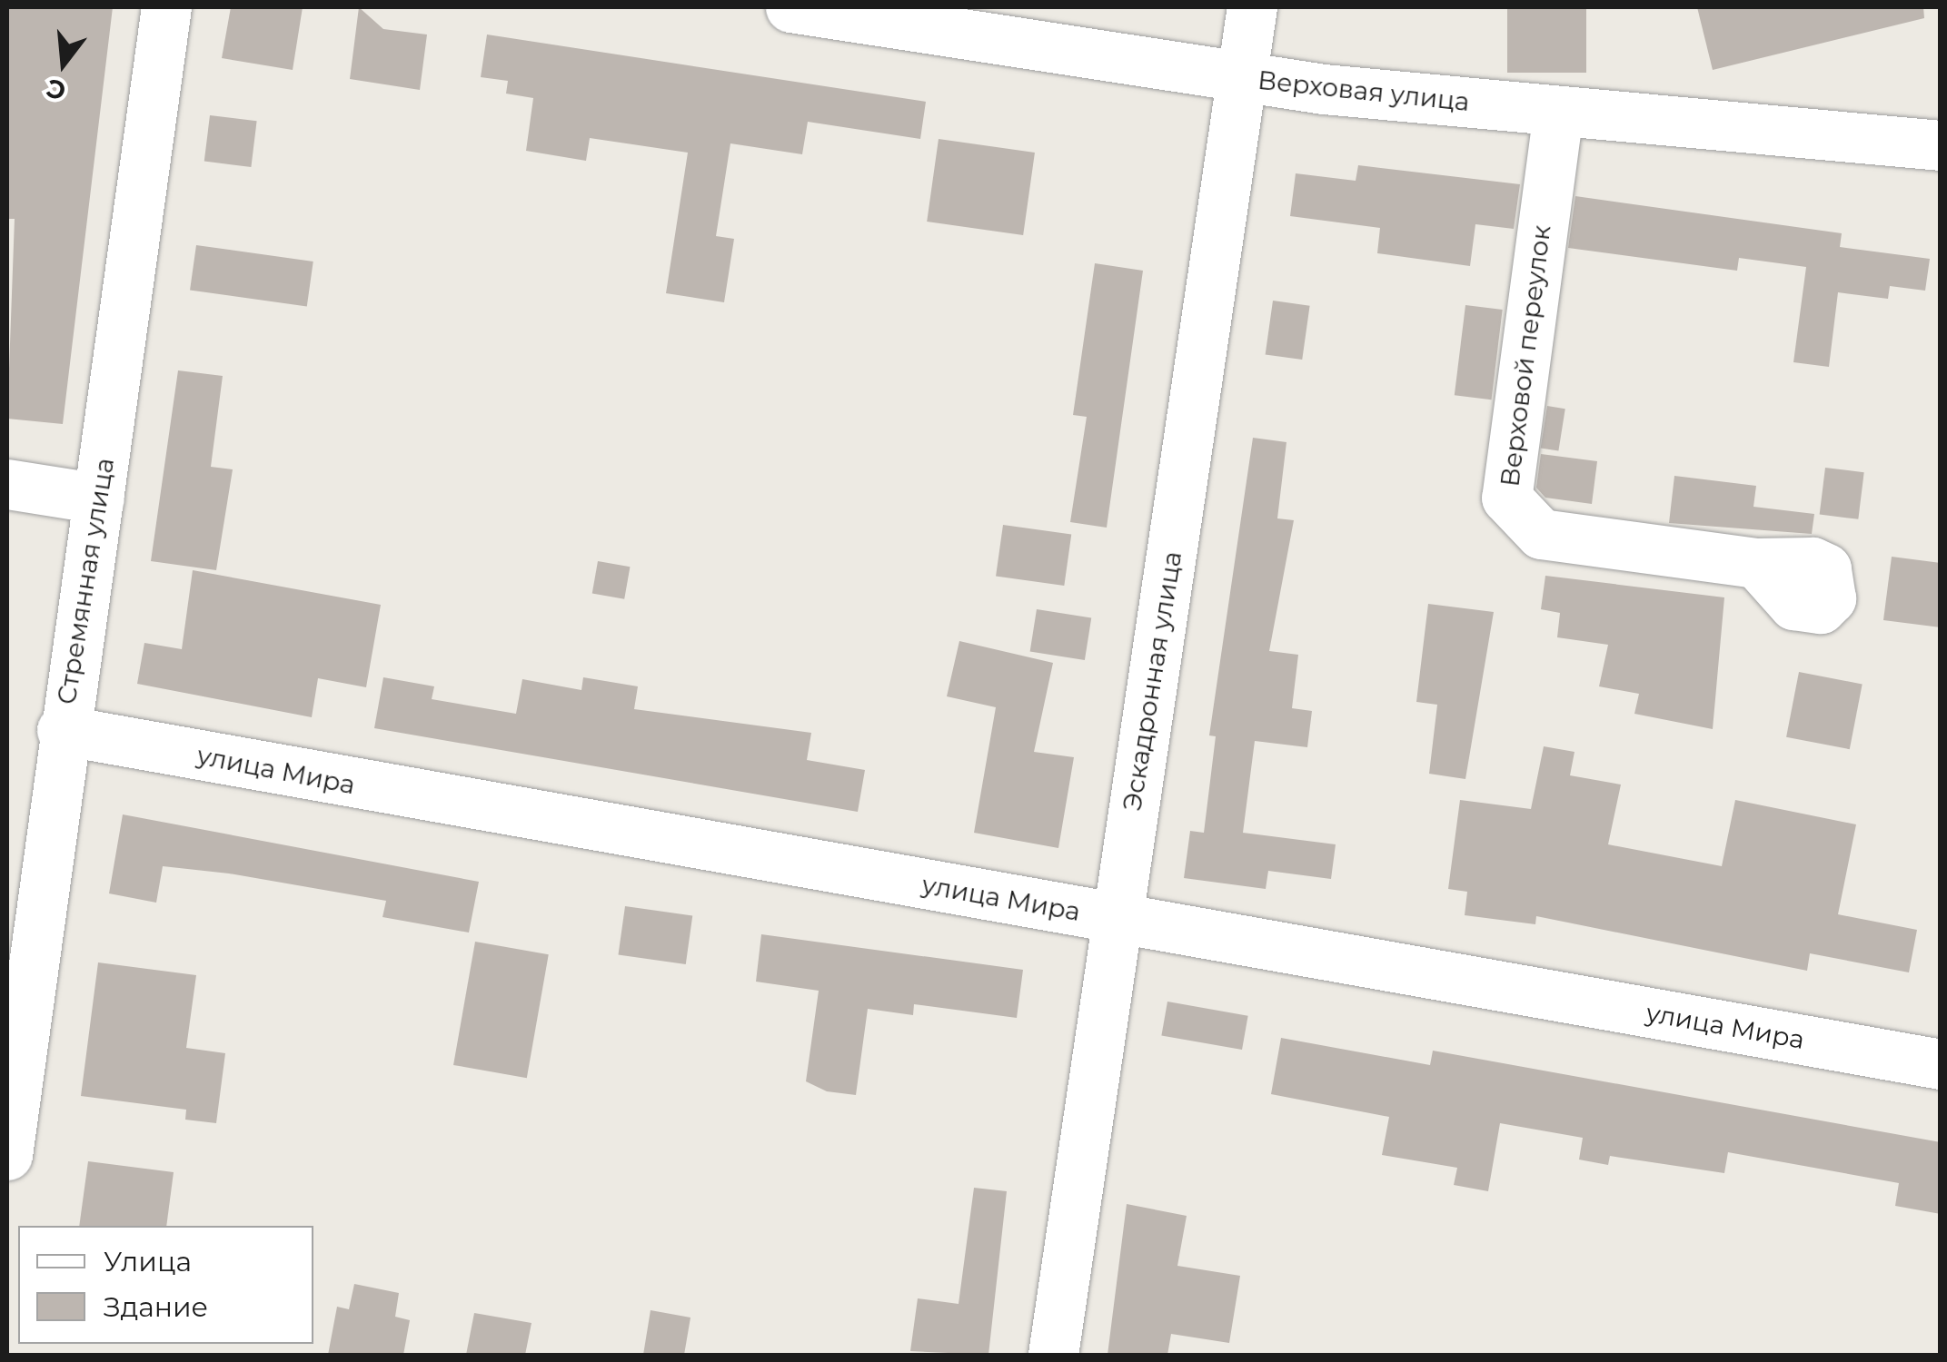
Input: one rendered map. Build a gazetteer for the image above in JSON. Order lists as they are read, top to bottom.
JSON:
{
  "streets": {
    "street": [
      "Верховая улица",
      "Верховой переулок",
      "Стремянная улица",
      "Эскадронная улица",
      "улица Мира"
    ]
  },
  "crossings": [
    ["Верховая улица", "Верховой переулок"],
    ["Верховая улица", "Эскадронная улица"],
    ["Стремянная улица", "улица Мира"],
    ["Эскадронная улица", "улица Мира"]
  ],
  "legend": ["Улица", "Здание"],
  "north": "bottom"
}
